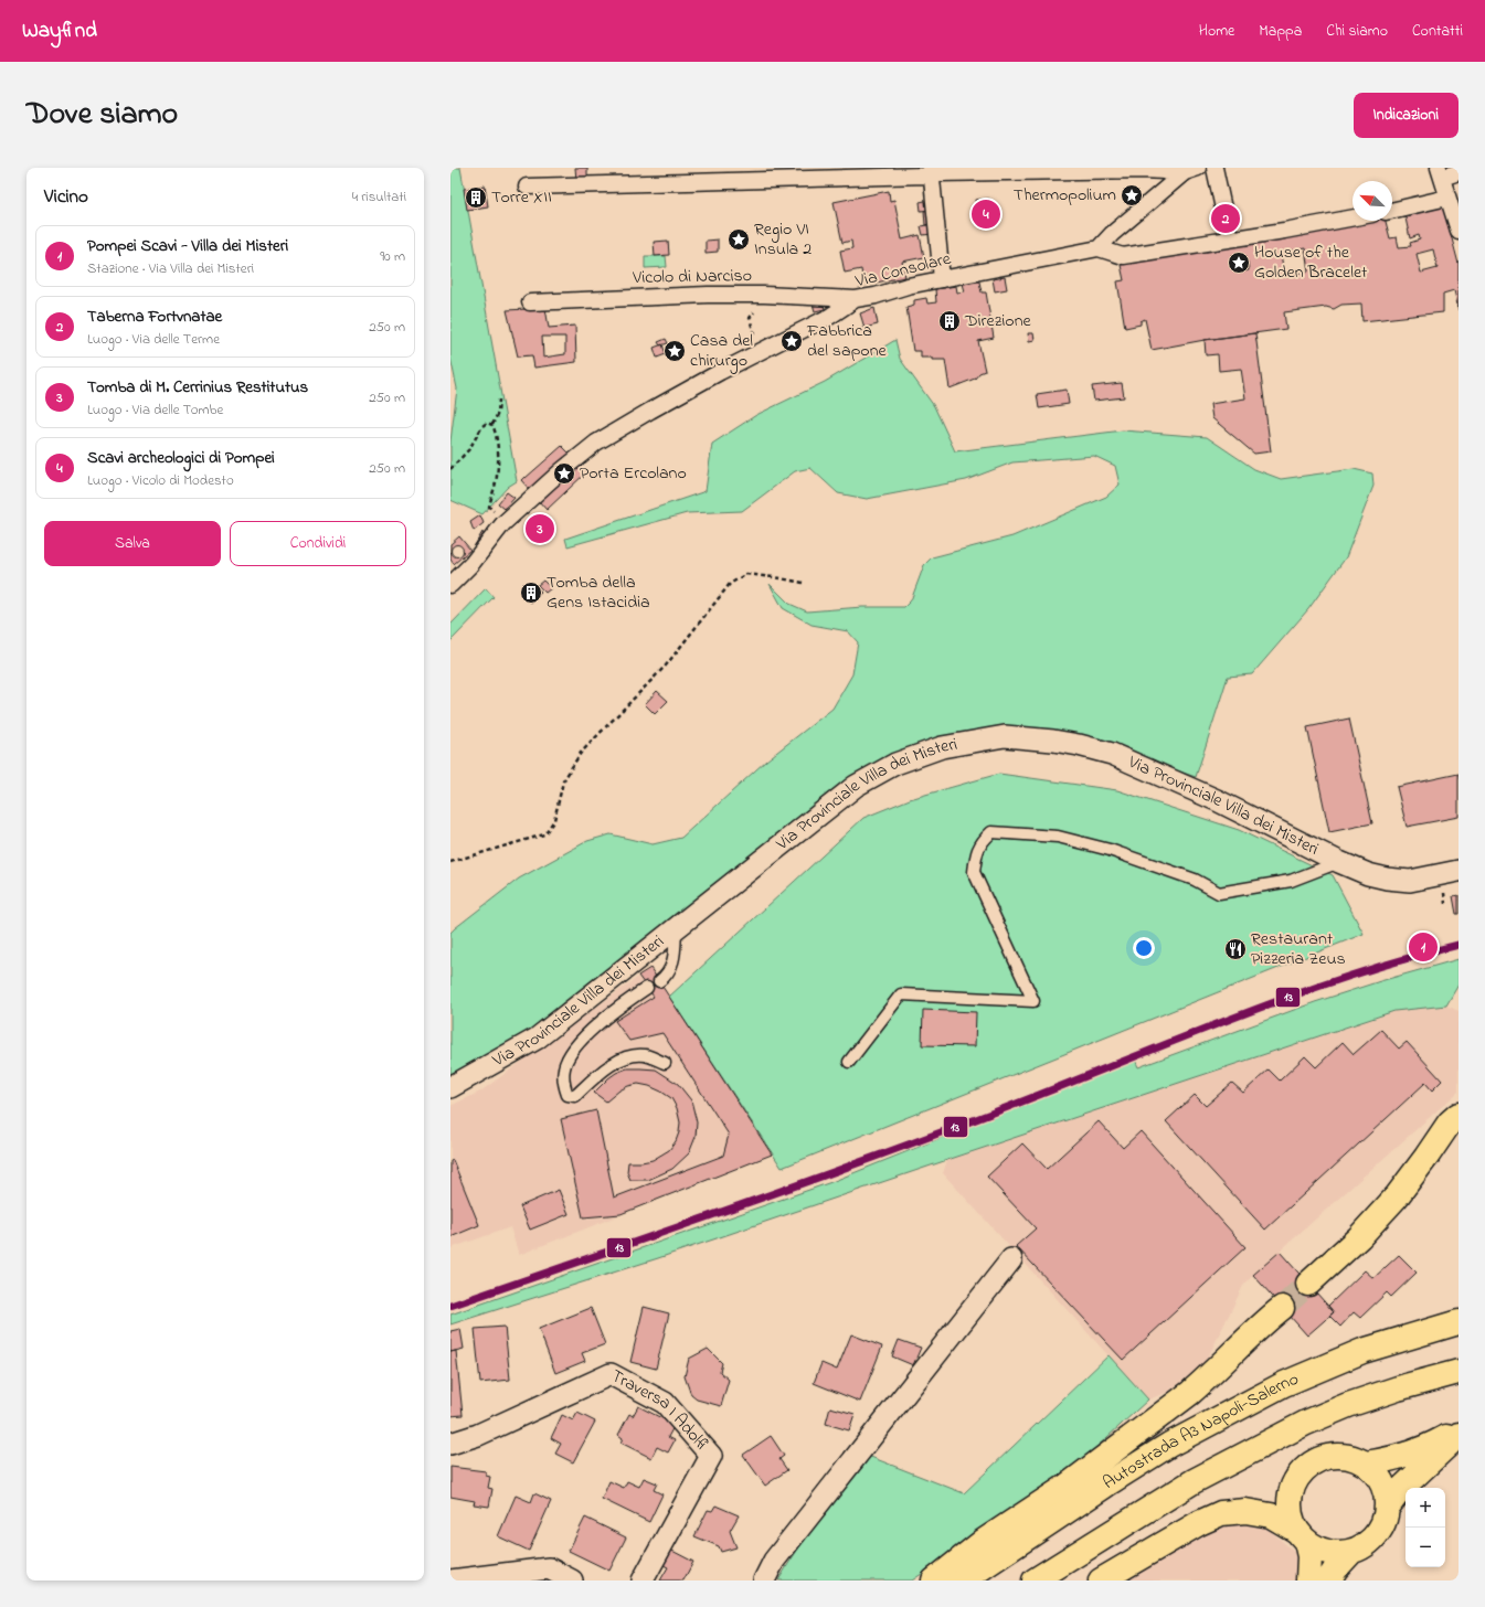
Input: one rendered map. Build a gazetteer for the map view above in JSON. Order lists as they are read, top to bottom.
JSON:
{
  "streets": {
    "main road": ["Autostrada A3 Napoli-Salerno"],
    "street": [
      "Via Consolare",
      "Vicolo di Narciso",
      "Via Provinciale Villa dei Misteri",
      "Traversa I Adolfi"
    ]
  },
  "crossings": [
    ["Via Consolare", "Vicolo di Narciso"]
  ],
  "places": {
    "place": [
      "Thermopolium",
      "Regio VI Insula 2",
      "House of the Golden Bracelet",
      "Fabbrica del sapone",
      "Casa del chirurgo",
      "Porta Ercolano"
    ],
    "building": ["Torre XII", "Direzione", "Tomba della Gens Istacidia"],
    "restaurant": ["Restaurant Pizzeria Zeus"]
  },
  "lines": ["transit line 13"],
  "north": "top left",
  "page": {
    "header": "Wayfind",
    "nav": [
      "Home",
      "Mappa",
      "Chi siamo",
      "Contatti"
    ],
    "title": "Dove siamo",
    "buttons": [
      "Indicazioni",
      ["Salva", "Condividi"]
    ],
    "heading": ["Vicino", "4 risultati"],
    "pins": [
      "4",
      "2",
      "3",
      "1"
    ],
    "list": [
      {
        "mark": "1",
        "name": "Pompei Scavi - Villa dei Misteri",
        "note": "Stazione · Via Villa dei Misteri",
        "value": "90 m"
      },
      {
        "mark": "2",
        "name": "Taberna Fortvnatae",
        "note": "Luogo · Via delle Terme",
        "value": "250 m"
      },
      {
        "mark": "3",
        "name": "Tomba di M. Cerrinius Restitutus",
        "note": "Luogo · Via delle Tombe",
        "value": "250 m"
      },
      {
        "mark": "4",
        "name": "Scavi archeologici di Pompei",
        "note": "Luogo · Vicolo di Modesto",
        "value": "250 m"
      }
    ],
    "map_buttons": ["+", "−"]
  }
}
